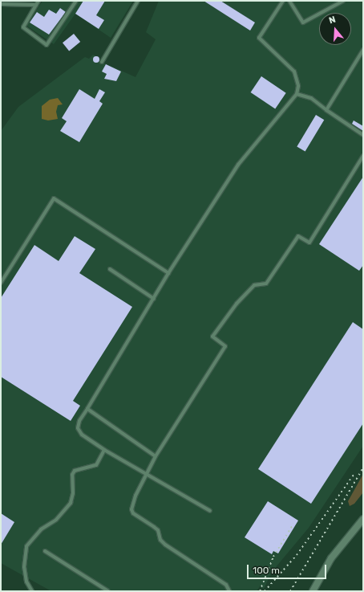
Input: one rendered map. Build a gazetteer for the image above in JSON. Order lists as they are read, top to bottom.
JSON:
{
  "scale_bar": "100 m",
  "north": "top"
}
